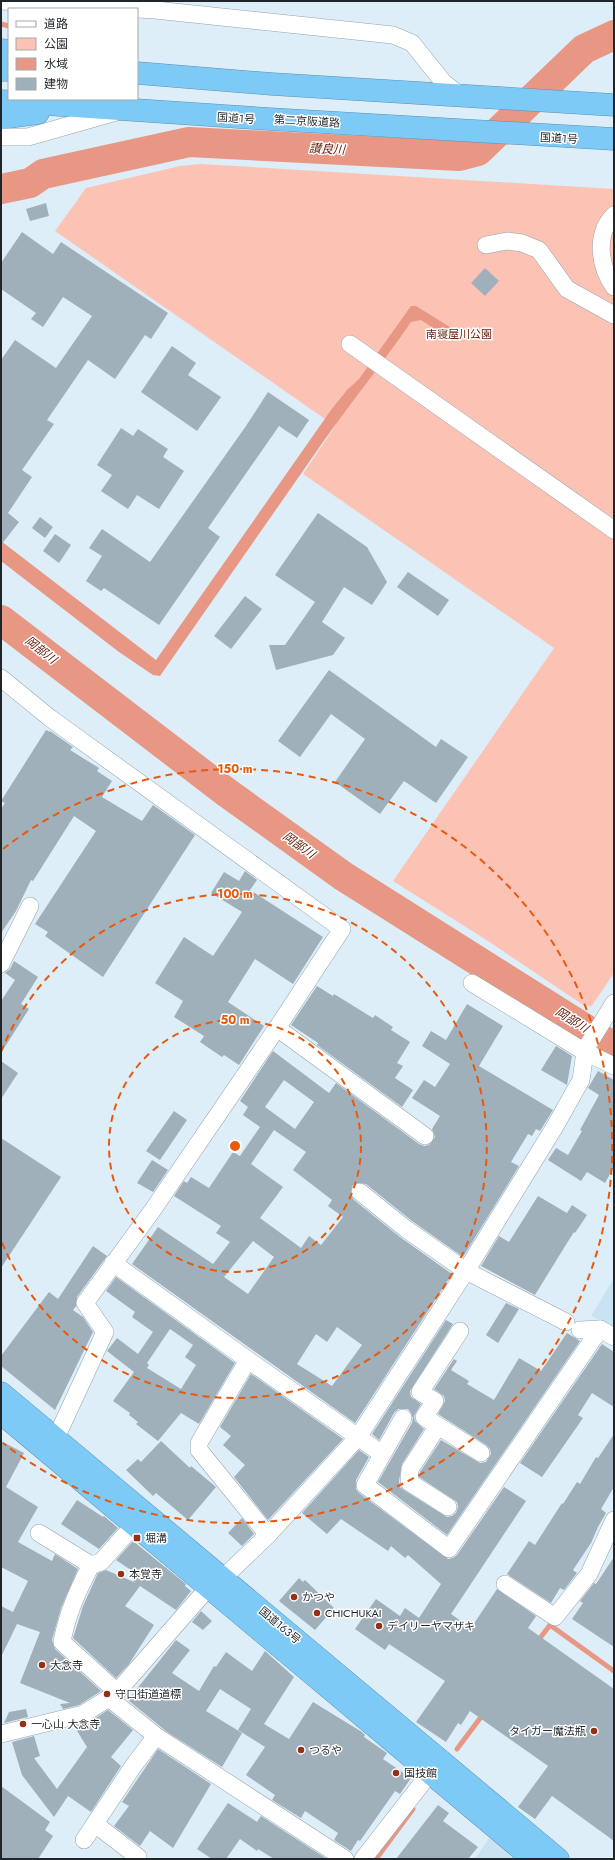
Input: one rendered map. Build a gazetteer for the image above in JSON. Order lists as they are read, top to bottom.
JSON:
{
  "streets": {
    "highway": ["国道1号", "第二京阪道路", "国道163号"]
  },
  "crossings": [
    ["国道1号", "第二京阪道路"]
  ],
  "water": ["讃良川", "岡部川"],
  "parks": ["南寝屋川公園"],
  "places": {
    "transit": ["堀溝"],
    "other": [
      "本覚寺",
      "かつや",
      "CHICHUKAI",
      "デイリーヤマザキ",
      "大念寺",
      "守口街道道標",
      "一心山 大念寺",
      "タイガー魔法瓶",
      "つるや",
      "国技館"
    ]
  },
  "legend": [
    "道路",
    "公園",
    "水域",
    "建物"
  ],
  "rings": ["150 m", "100 m", "50 m"]
}
